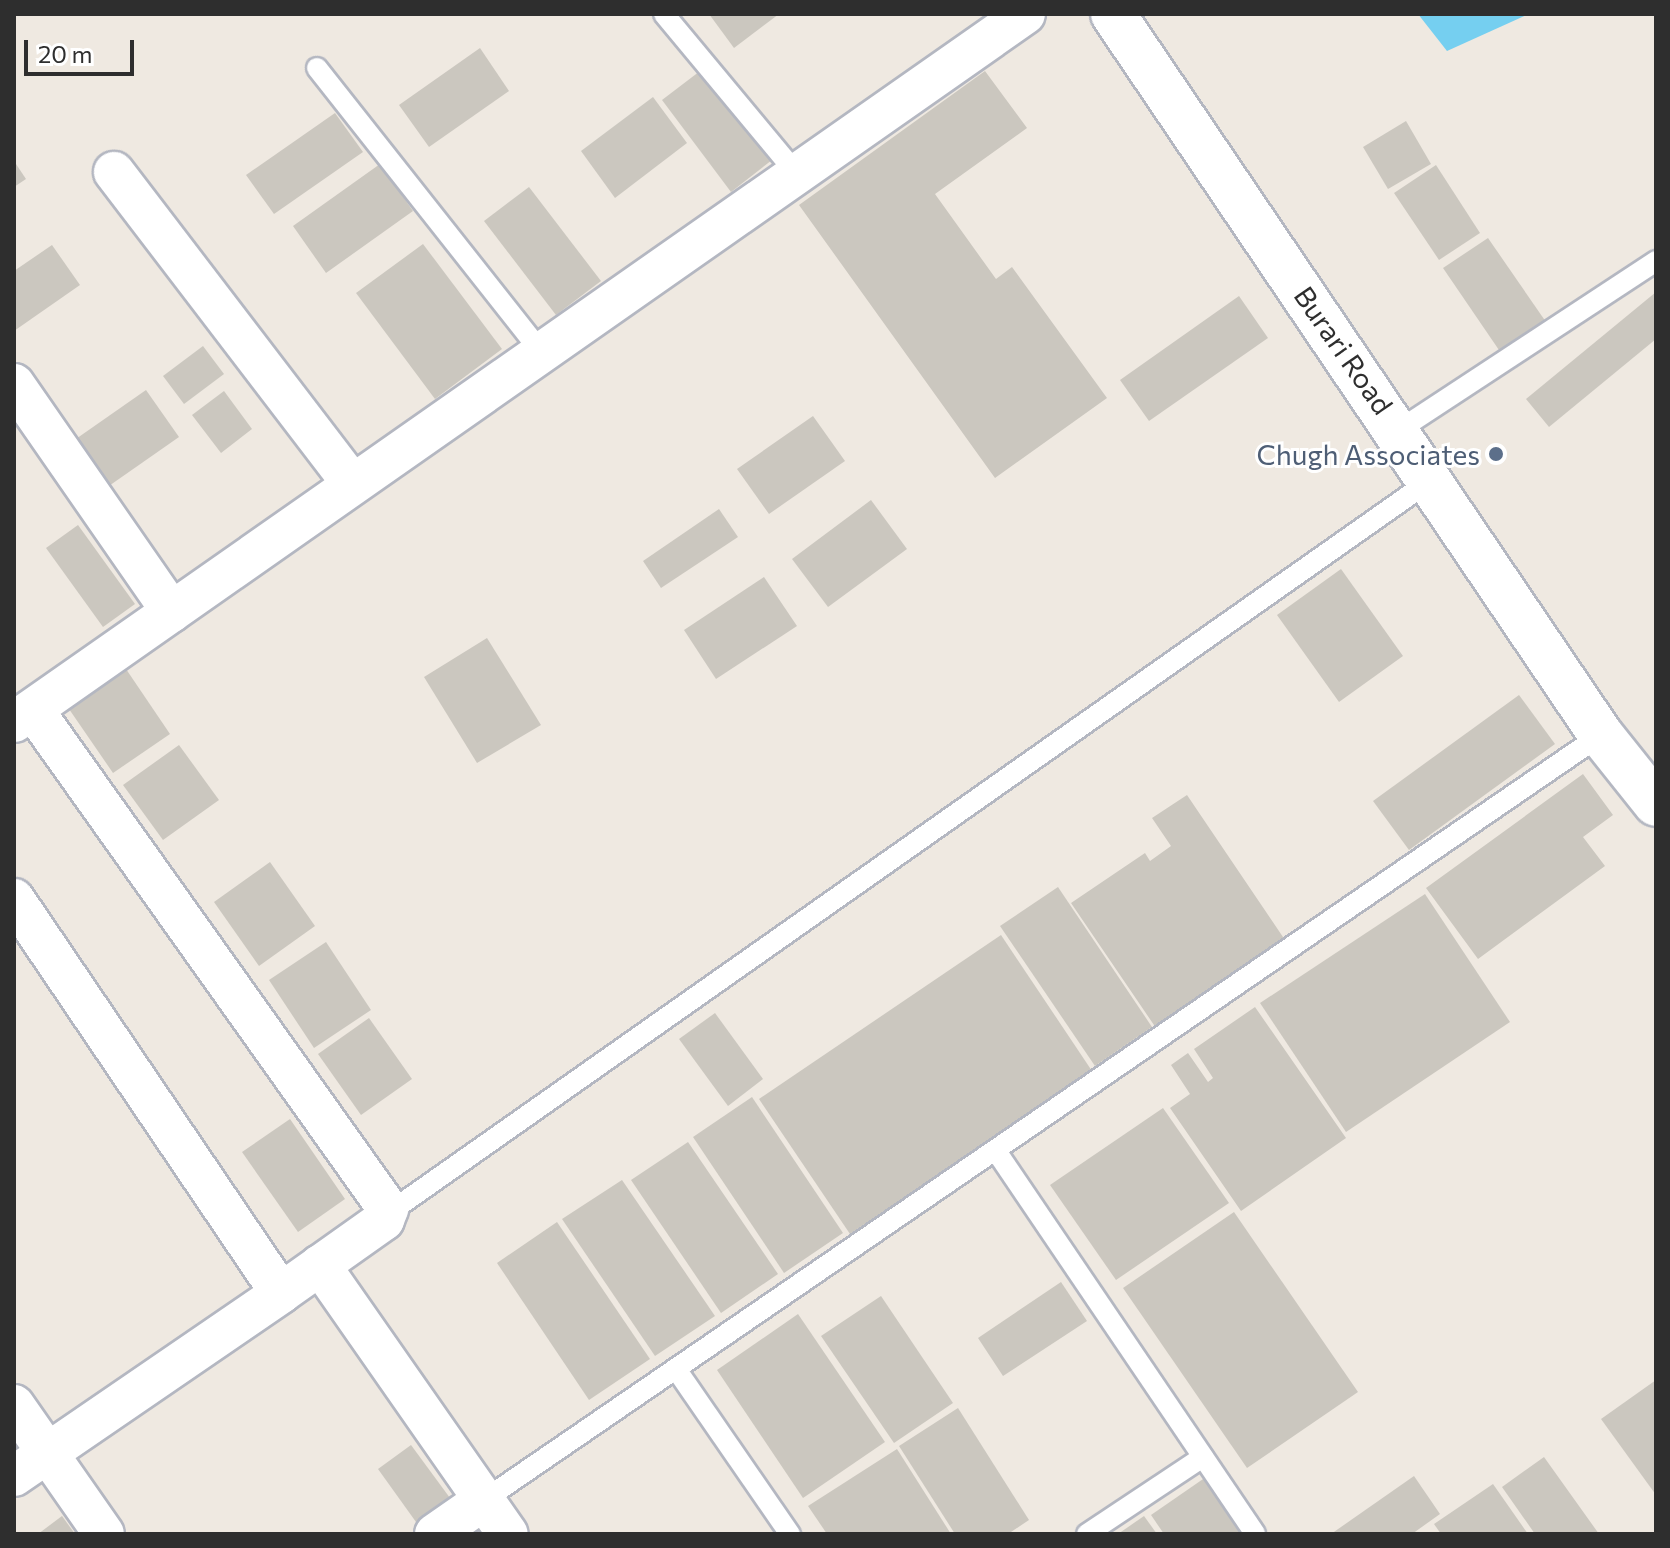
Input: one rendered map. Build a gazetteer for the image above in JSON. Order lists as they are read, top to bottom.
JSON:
{
  "streets": {
    "main road": ["Burari Road"]
  },
  "places": ["Chugh Associates"],
  "scale_bar": "20 m"
}
